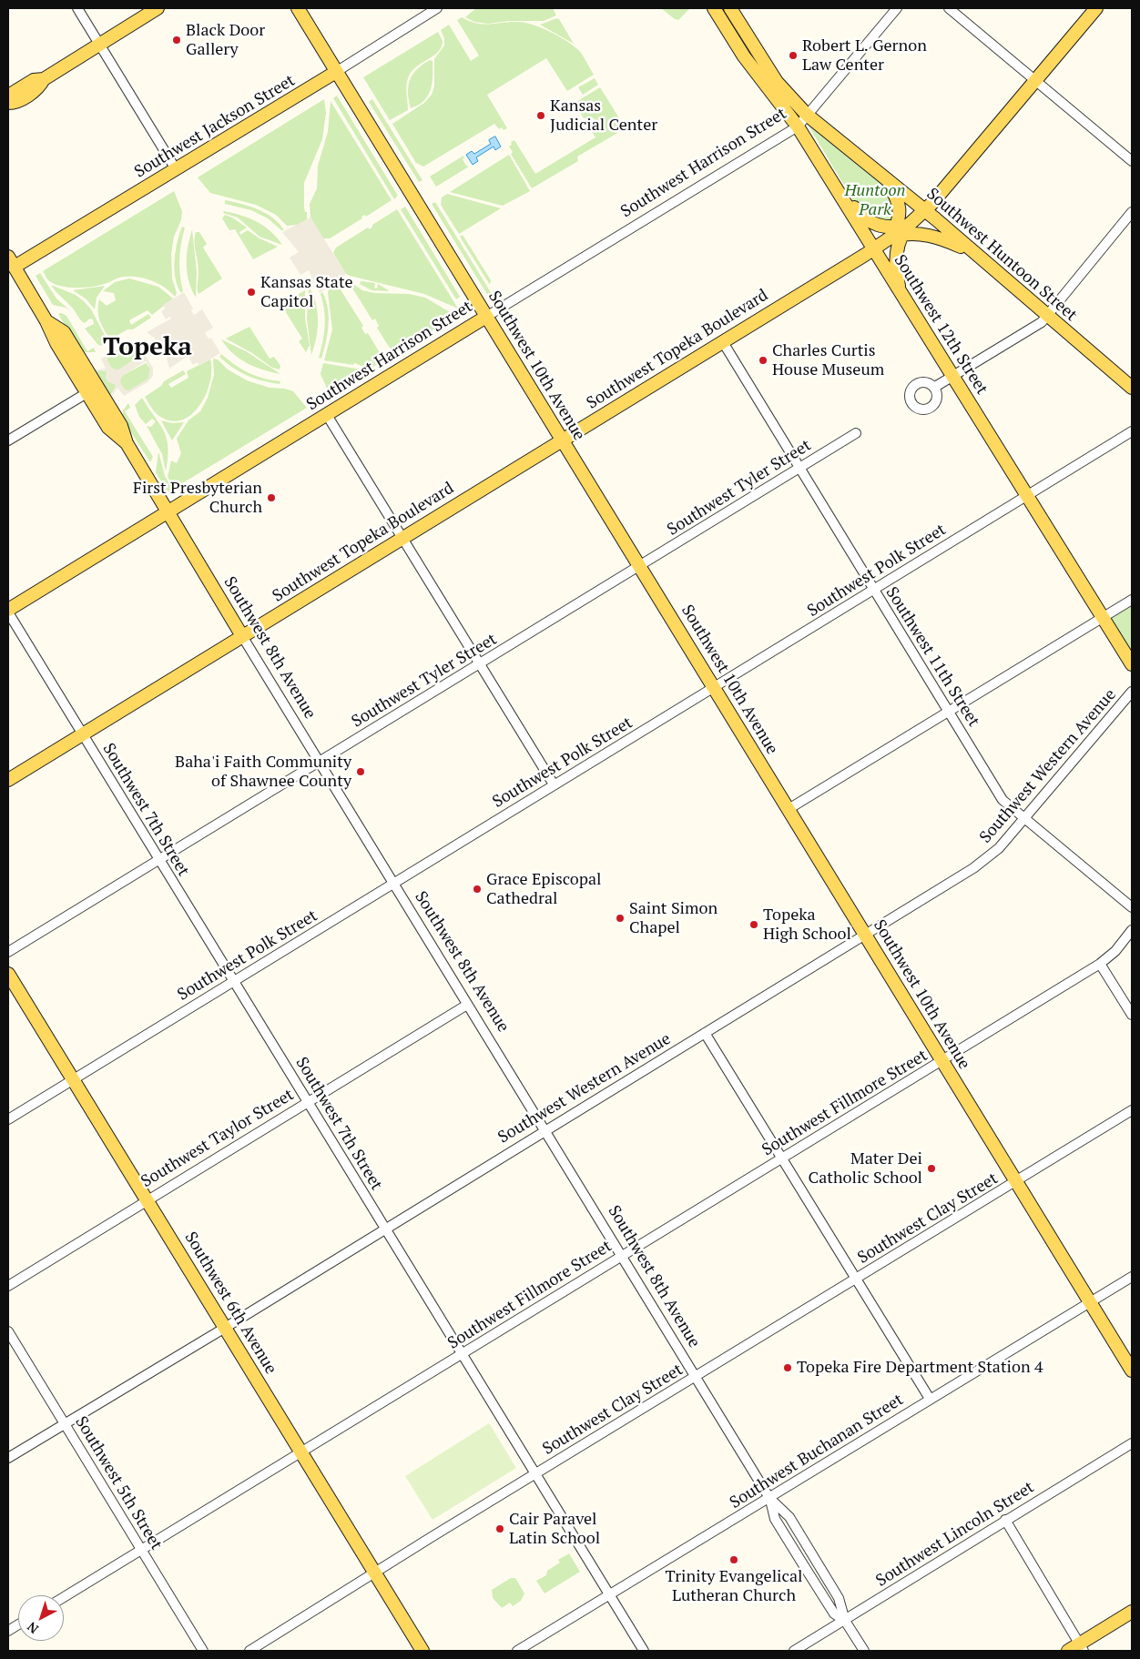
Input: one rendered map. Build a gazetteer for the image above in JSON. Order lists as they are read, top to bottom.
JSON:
{
  "streets": {
    "main road": [
      "Southwest Jackson Street",
      "Southwest Harrison Street",
      "Southwest Huntoon Street",
      "Southwest 12th Street",
      "Southwest Topeka Boulevard",
      "Southwest 10th Avenue",
      "Southwest 8th Avenue",
      "Southwest 6th Avenue"
    ],
    "street": [
      "Southwest Tyler Street",
      "Southwest Polk Street",
      "Southwest 11th Street",
      "Southwest Western Avenue",
      "Southwest 7th Street",
      "Southwest Fillmore Street",
      "Southwest Taylor Street",
      "Southwest Clay Street",
      "Southwest Buchanan Street",
      "Southwest 5th Street",
      "Southwest Lincoln Street"
    ]
  },
  "crossings": [
    ["Southwest Jackson Street", "Southwest 10th Avenue"],
    ["Southwest Jackson Street", "Southwest 8th Avenue"],
    ["Southwest Harrison Street", "Southwest Huntoon Street"],
    ["Southwest Harrison Street", "Southwest 12th Street"],
    ["Southwest Harrison Street", "Southwest 10th Avenue"],
    ["Southwest Harrison Street", "Southwest 8th Avenue"],
    ["Southwest Harrison Street", "Southwest 7th Street"],
    ["Southwest Huntoon Street", "Southwest Topeka Boulevard"],
    ["Southwest 12th Street", "Southwest Topeka Boulevard"],
    ["Southwest 12th Street", "Southwest Polk Street"],
    ["Southwest Topeka Boulevard", "Southwest 10th Avenue"],
    ["Southwest Topeka Boulevard", "Southwest 8th Avenue"],
    ["Southwest Topeka Boulevard", "Southwest 11th Street"],
    ["Southwest Topeka Boulevard", "Southwest 7th Street"],
    ["Southwest 10th Avenue", "Southwest Tyler Street"],
    ["Southwest 10th Avenue", "Southwest Polk Street"],
    ["Southwest 10th Avenue", "Southwest Western Avenue"],
    ["Southwest 10th Avenue", "Southwest Fillmore Street"],
    ["Southwest 10th Avenue", "Southwest Clay Street"],
    ["Southwest 10th Avenue", "Southwest Buchanan Street"],
    ["Southwest Tyler Street", "Southwest 8th Avenue"],
    ["Southwest Tyler Street", "Southwest 11th Street"],
    ["Southwest Tyler Street", "Southwest 7th Street"],
    ["Southwest Polk Street", "Southwest 8th Avenue"],
    ["Southwest Polk Street", "Southwest 11th Street"],
    ["Southwest Polk Street", "Southwest 7th Street"],
    ["Southwest Polk Street", "Southwest 6th Avenue"],
    ["Southwest 8th Avenue", "Southwest Western Avenue"],
    ["Southwest 8th Avenue", "Southwest Fillmore Street"],
    ["Southwest 8th Avenue", "Southwest Taylor Street"],
    ["Southwest 8th Avenue", "Southwest Clay Street"],
    ["Southwest 8th Avenue", "Southwest Buchanan Street"],
    ["Southwest 8th Avenue", "Southwest Lincoln Street"],
    ["Southwest 11th Street", "Southwest Western Avenue"],
    ["Southwest Western Avenue", "Southwest 7th Street"],
    ["Southwest Western Avenue", "Southwest 6th Avenue"],
    ["Southwest Western Avenue", "Southwest 5th Street"],
    ["Southwest 7th Street", "Southwest Fillmore Street"],
    ["Southwest 7th Street", "Southwest Taylor Street"],
    ["Southwest 7th Street", "Southwest Clay Street"],
    ["Southwest 7th Street", "Southwest Buchanan Street"],
    ["Southwest Fillmore Street", "Southwest 6th Avenue"],
    ["Southwest Fillmore Street", "Southwest 5th Street"],
    ["Southwest Taylor Street", "Southwest 6th Avenue"],
    ["Southwest Clay Street", "Southwest 6th Avenue"]
  ],
  "districts": ["Topeka"],
  "parks": ["Huntoon Park"],
  "places": [
    "Black Door Gallery",
    "Robert L. Gernon Law Center",
    "Kansas Judicial Center",
    "Kansas State Capitol",
    "Charles Curtis House Museum",
    "First Presbyterian Church",
    "Baha'i Faith Community of Shawnee County",
    "Grace Episcopal Cathedral",
    "Saint Simon Chapel",
    "Topeka High School",
    "Mater Dei Catholic School",
    "Topeka Fire Department Station 4",
    "Cair Paravel Latin School",
    "Trinity Evangelical Lutheran Church"
  ],
  "north": "bottom left"
}
